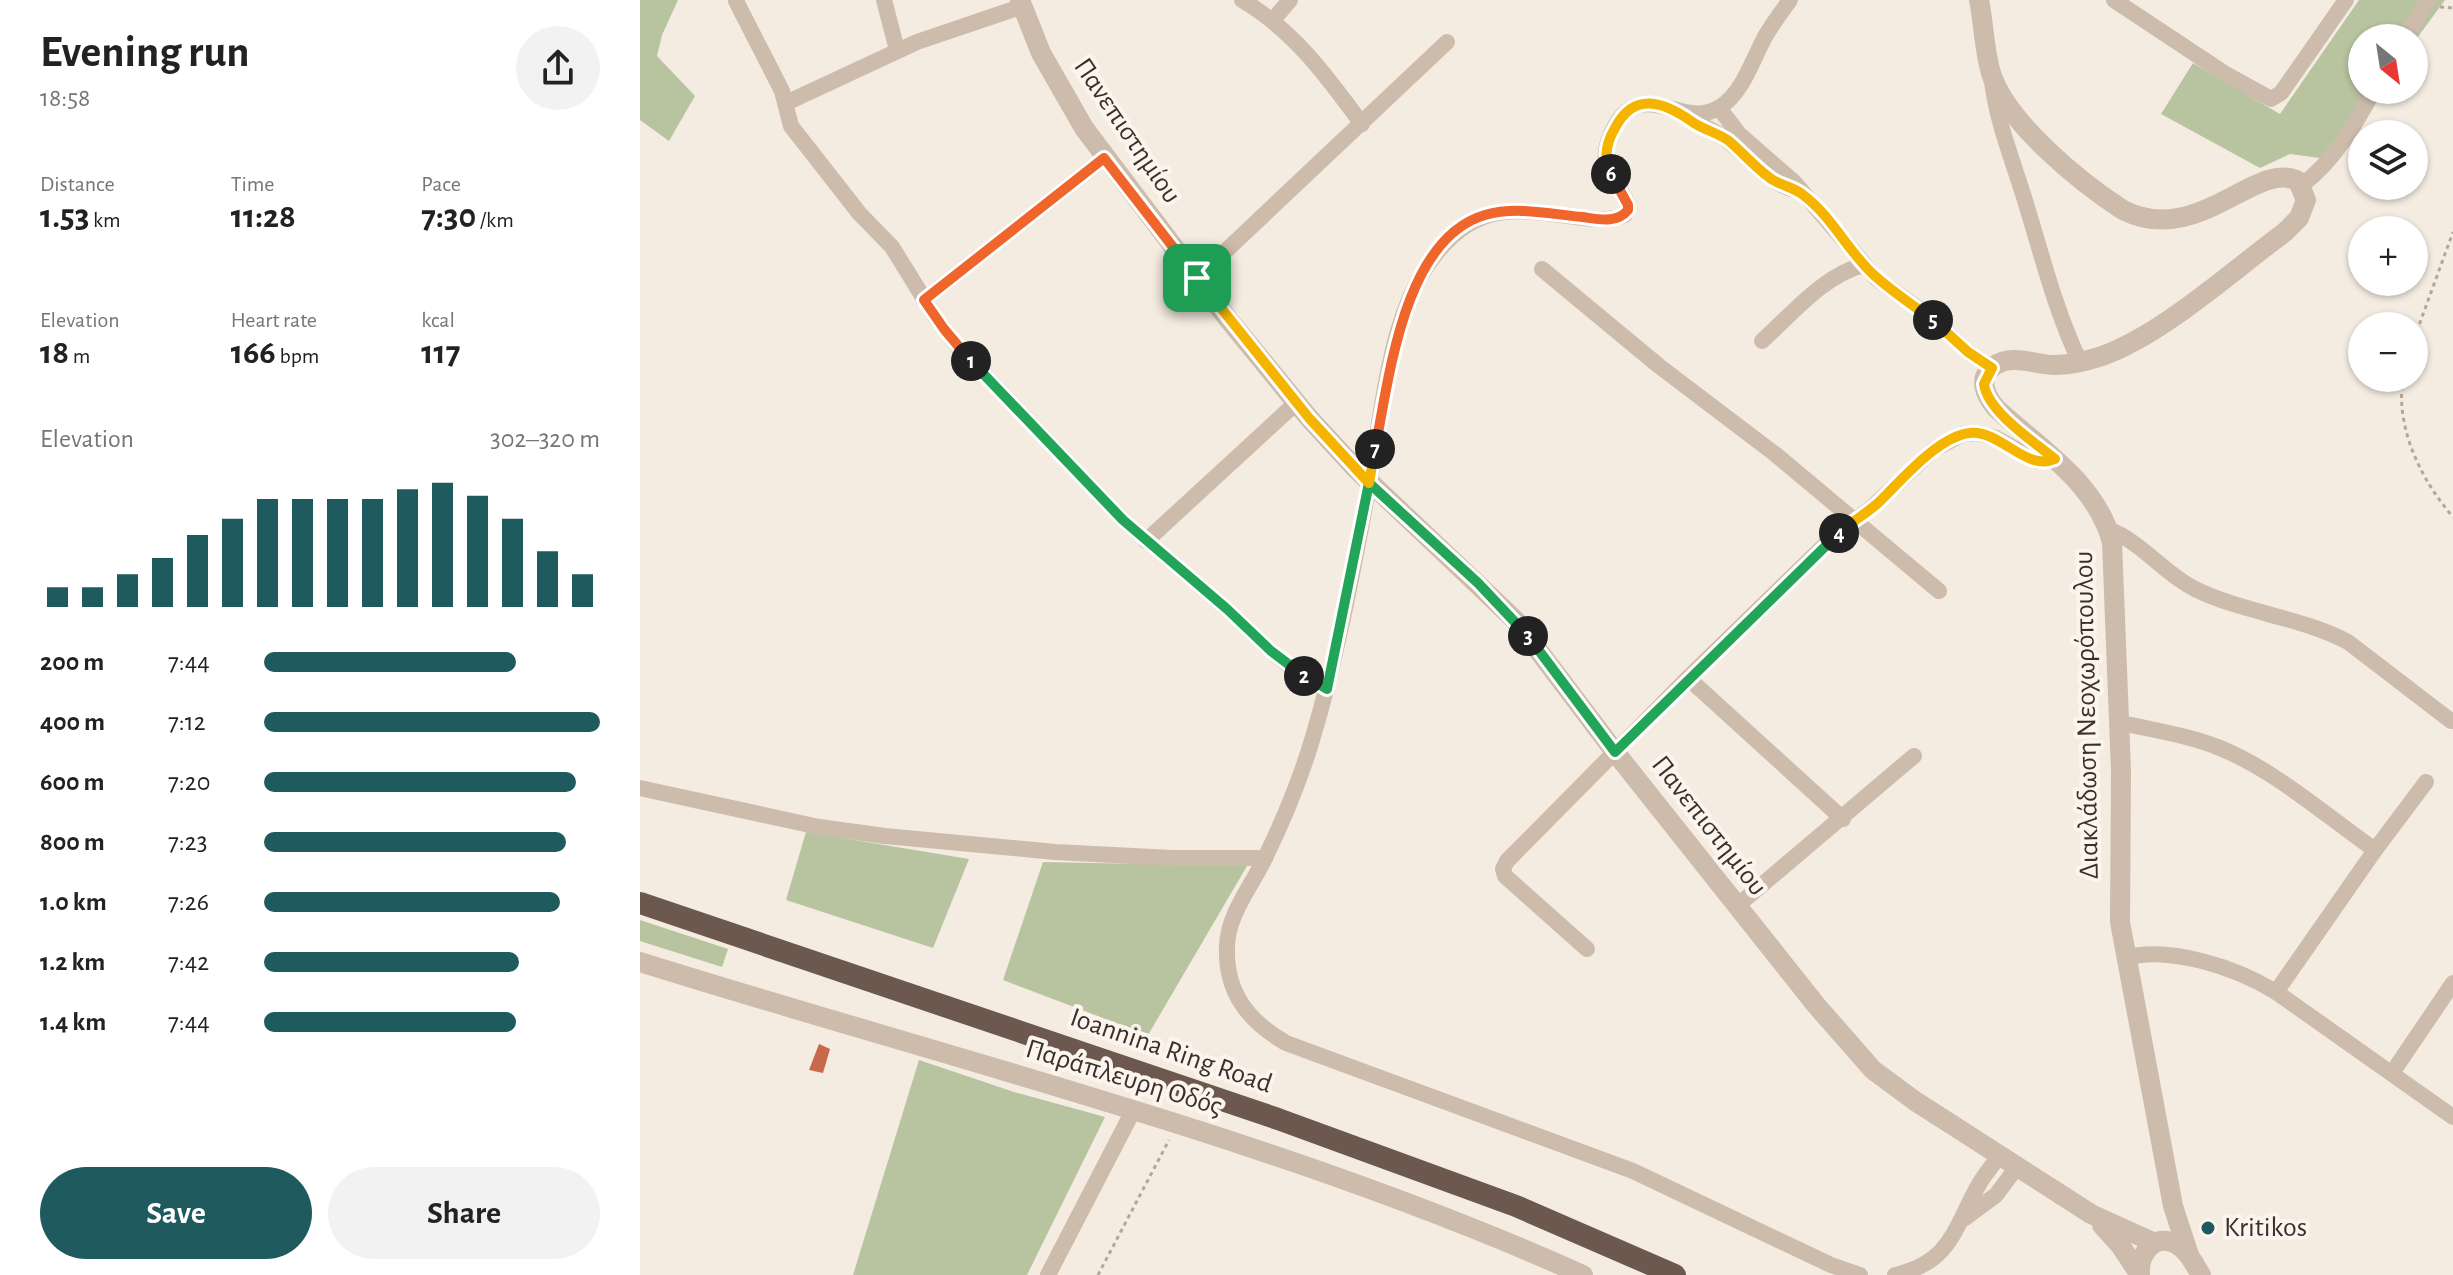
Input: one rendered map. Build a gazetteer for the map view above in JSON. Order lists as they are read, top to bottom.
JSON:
{
  "streets": {
    "highway": ["Ioannina Ring Road"],
    "street": ["Πανεπιστημίου", "Διακλάδωση Νεοχωρόπουλου", "Παράπλευρη Οδός"]
  },
  "crossings": [
    ["Πανεπιστημίου", "Διακλάδωση Νεοχωρόπουλου"]
  ],
  "places": ["Kritikos"],
  "north": "bottom right",
  "page": {
    "heading": ["Evening run", "18:58"],
    "map_buttons": ["+", "−"],
    "stats": [
      ["Distance", "1.53 km"],
      ["Time", "11:28"],
      ["Pace", "7:30 /km"],
      ["Elevation", "18 m"],
      ["Heart rate", "166 bpm"],
      ["kcal", "117"]
    ],
    "pins": [
      "6",
      "5",
      "1",
      "7",
      "4",
      "3",
      "2"
    ],
    "chart": ["Elevation", "302–320 m"],
    "list": [
      {
        "name": "200 m",
        "note": "7:44"
      },
      {
        "name": "400 m",
        "note": "7:12"
      },
      {
        "name": "600 m",
        "note": "7:20"
      },
      {
        "name": "800 m",
        "note": "7:23"
      },
      {
        "name": "1.0 km",
        "note": "7:26"
      },
      {
        "name": "1.2 km",
        "note": "7:42"
      },
      {
        "name": "1.4 km",
        "note": "7:44"
      }
    ],
    "buttons": ["Save", "Share"]
  }
}
